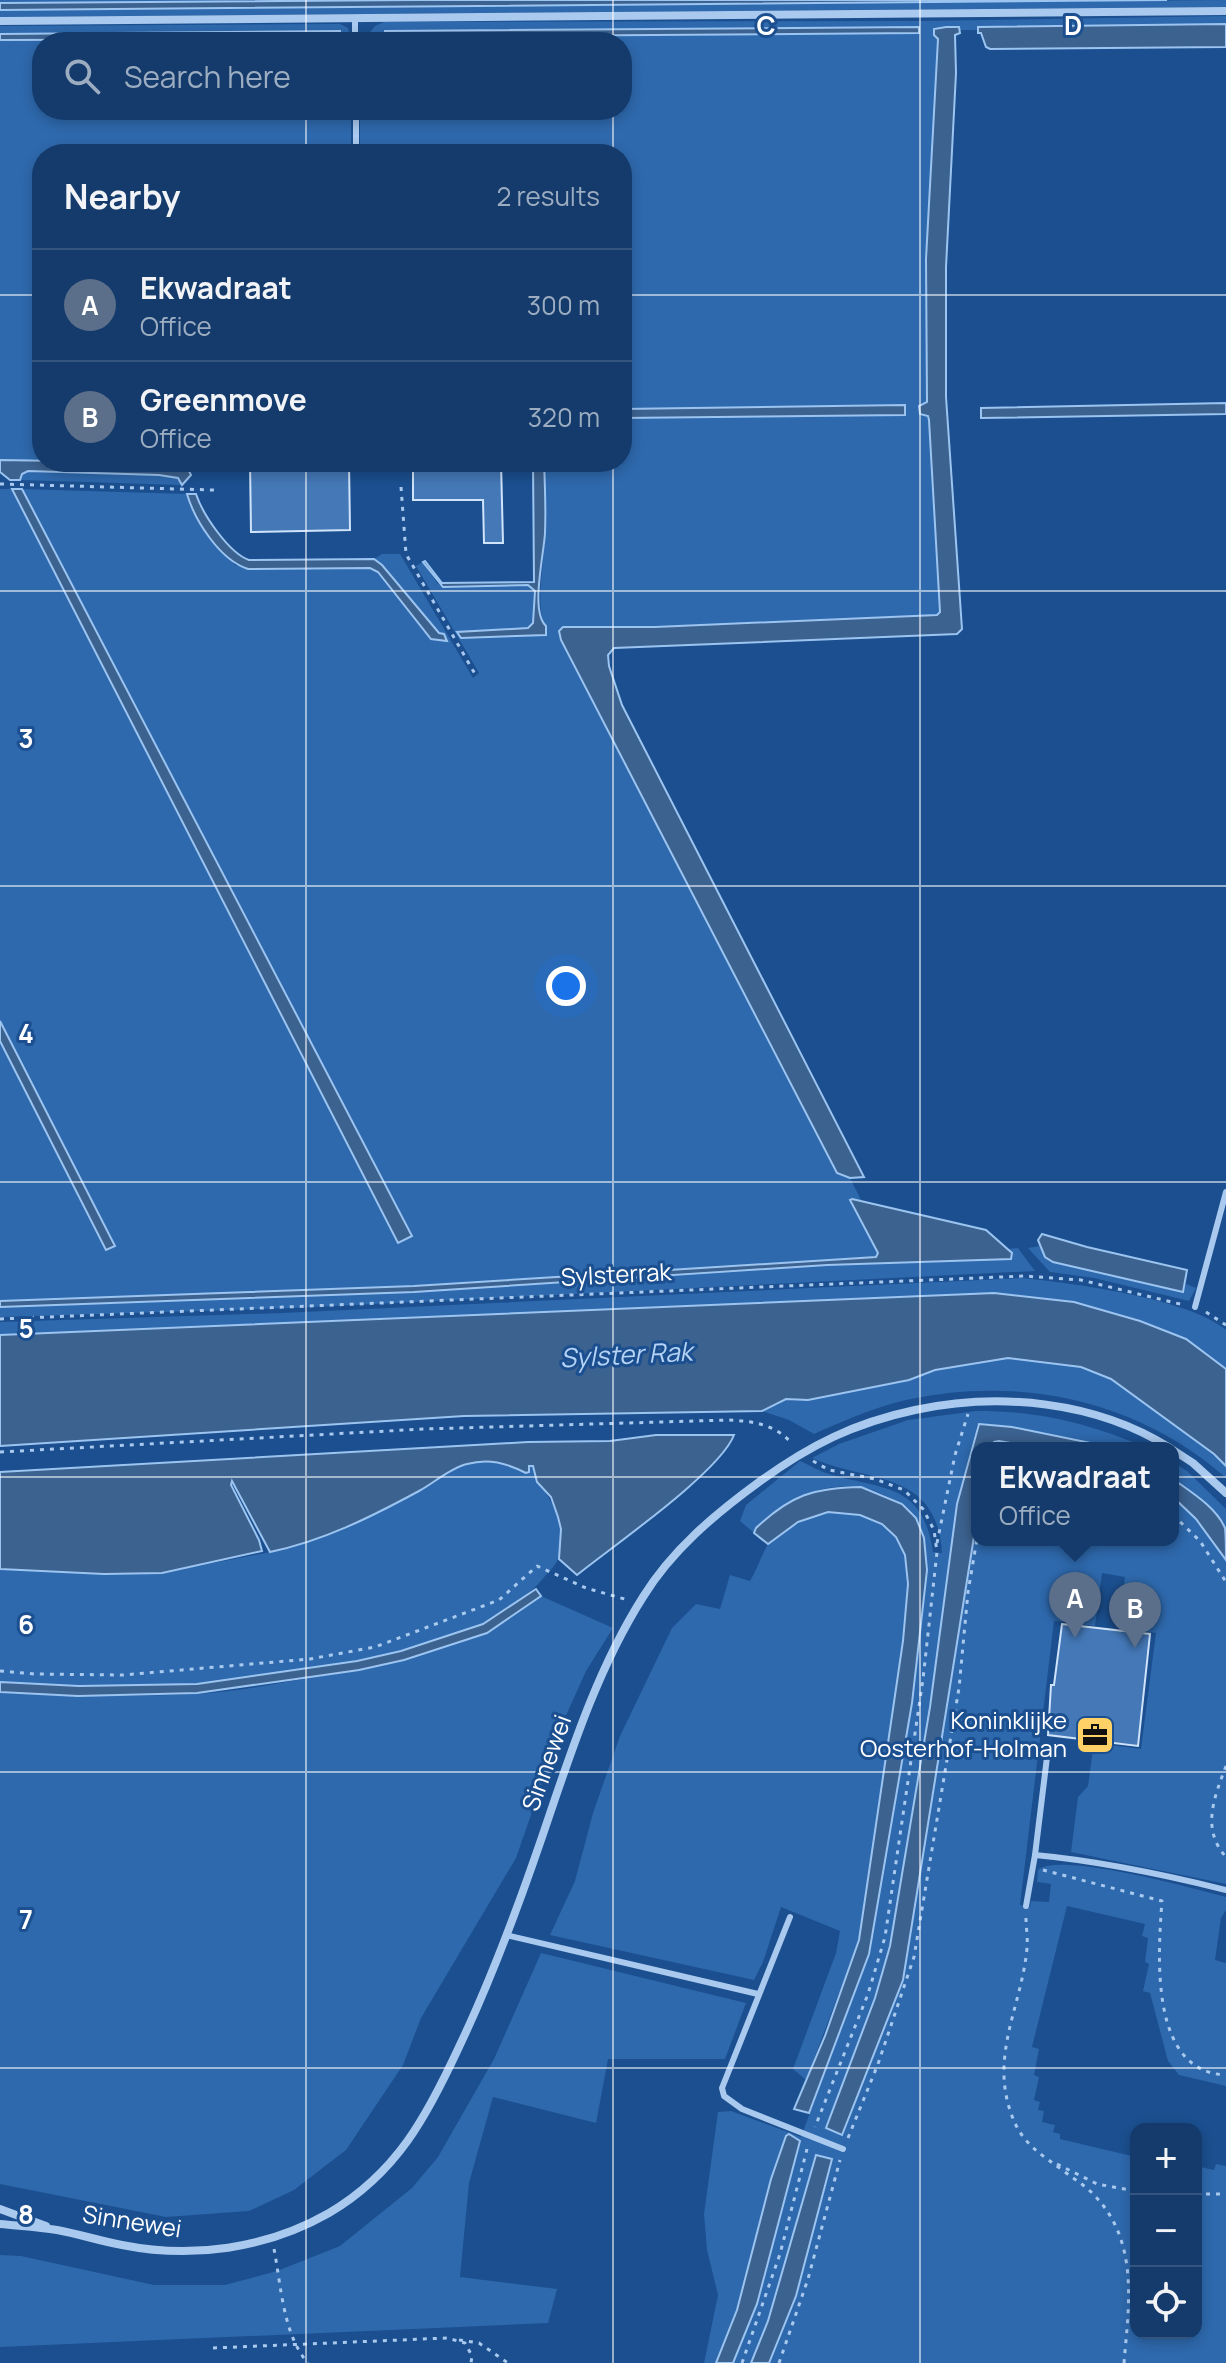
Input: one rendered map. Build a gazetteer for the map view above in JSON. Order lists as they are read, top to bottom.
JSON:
{
  "streets": {
    "street": ["Sinnewei"],
    "path": ["Sylsterrak"]
  },
  "water": ["Sylster Rak"],
  "places": {
    "office": ["Koninklijke Oosterhof-Holman"]
  },
  "page": {
    "search": "Search here",
    "heading": ["Nearby", "2 results"],
    "list": [
      {
        "mark": "A",
        "name": "Ekwadraat",
        "note": "Office",
        "value": "300 m"
      },
      {
        "mark": "B",
        "name": "Greenmove",
        "note": "Office",
        "value": "320 m"
      }
    ],
    "popup": ["Ekwadraat", "Office"],
    "pins": ["A", "B"],
    "map_buttons": ["+", "−"]
  },
  "grid": {
    "columns": ["C", "D"],
    "rows": [
      "3",
      "4",
      "5",
      "6",
      "7",
      "8"
    ]
  }
}
